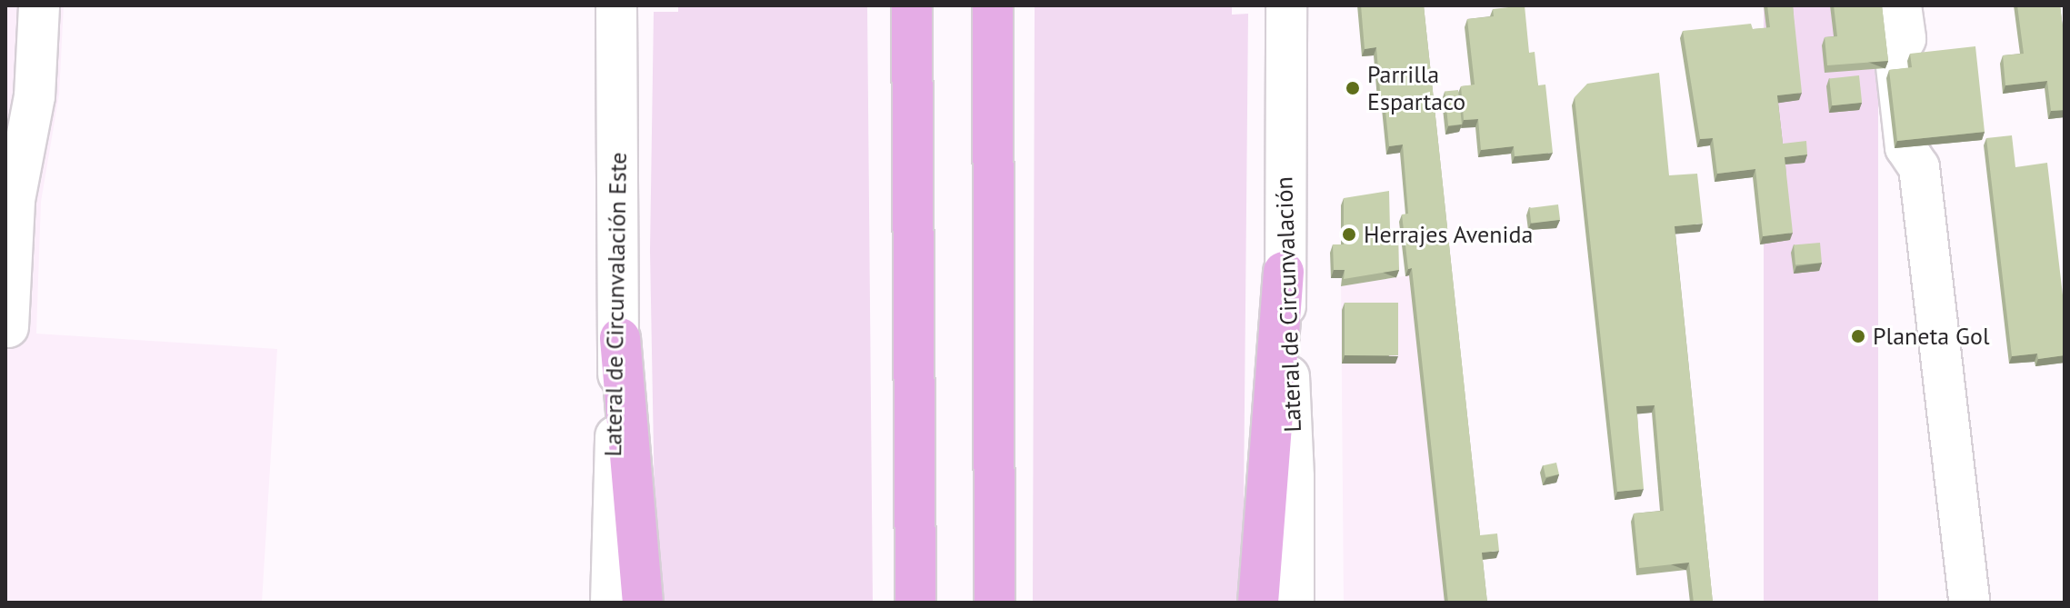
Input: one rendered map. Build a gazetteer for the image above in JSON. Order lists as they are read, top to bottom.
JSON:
{
  "streets": {
    "street": ["Lateral de Circunvalación Este", "Lateral de Circunvalación"]
  },
  "places": ["Parrilla Espartaco", "Herrajes Avenida", "Planeta Gol"]
}
